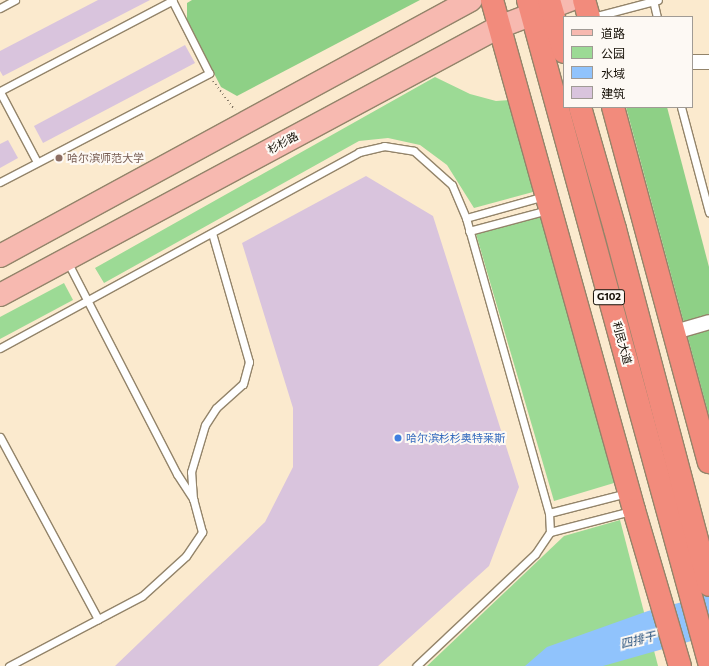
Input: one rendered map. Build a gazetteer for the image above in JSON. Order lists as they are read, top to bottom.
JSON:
{
  "streets": {
    "highway": ["G102", "利民大道"],
    "main road": ["杉杉路"]
  },
  "crossings": [
    ["杉杉路", "利民大道"]
  ],
  "water": ["四排干"],
  "places": ["哈尔滨师范大学", "哈尔滨杉杉奥特莱斯"],
  "legend": [
    "道路",
    "公园",
    "水域",
    "建筑"
  ]
}
